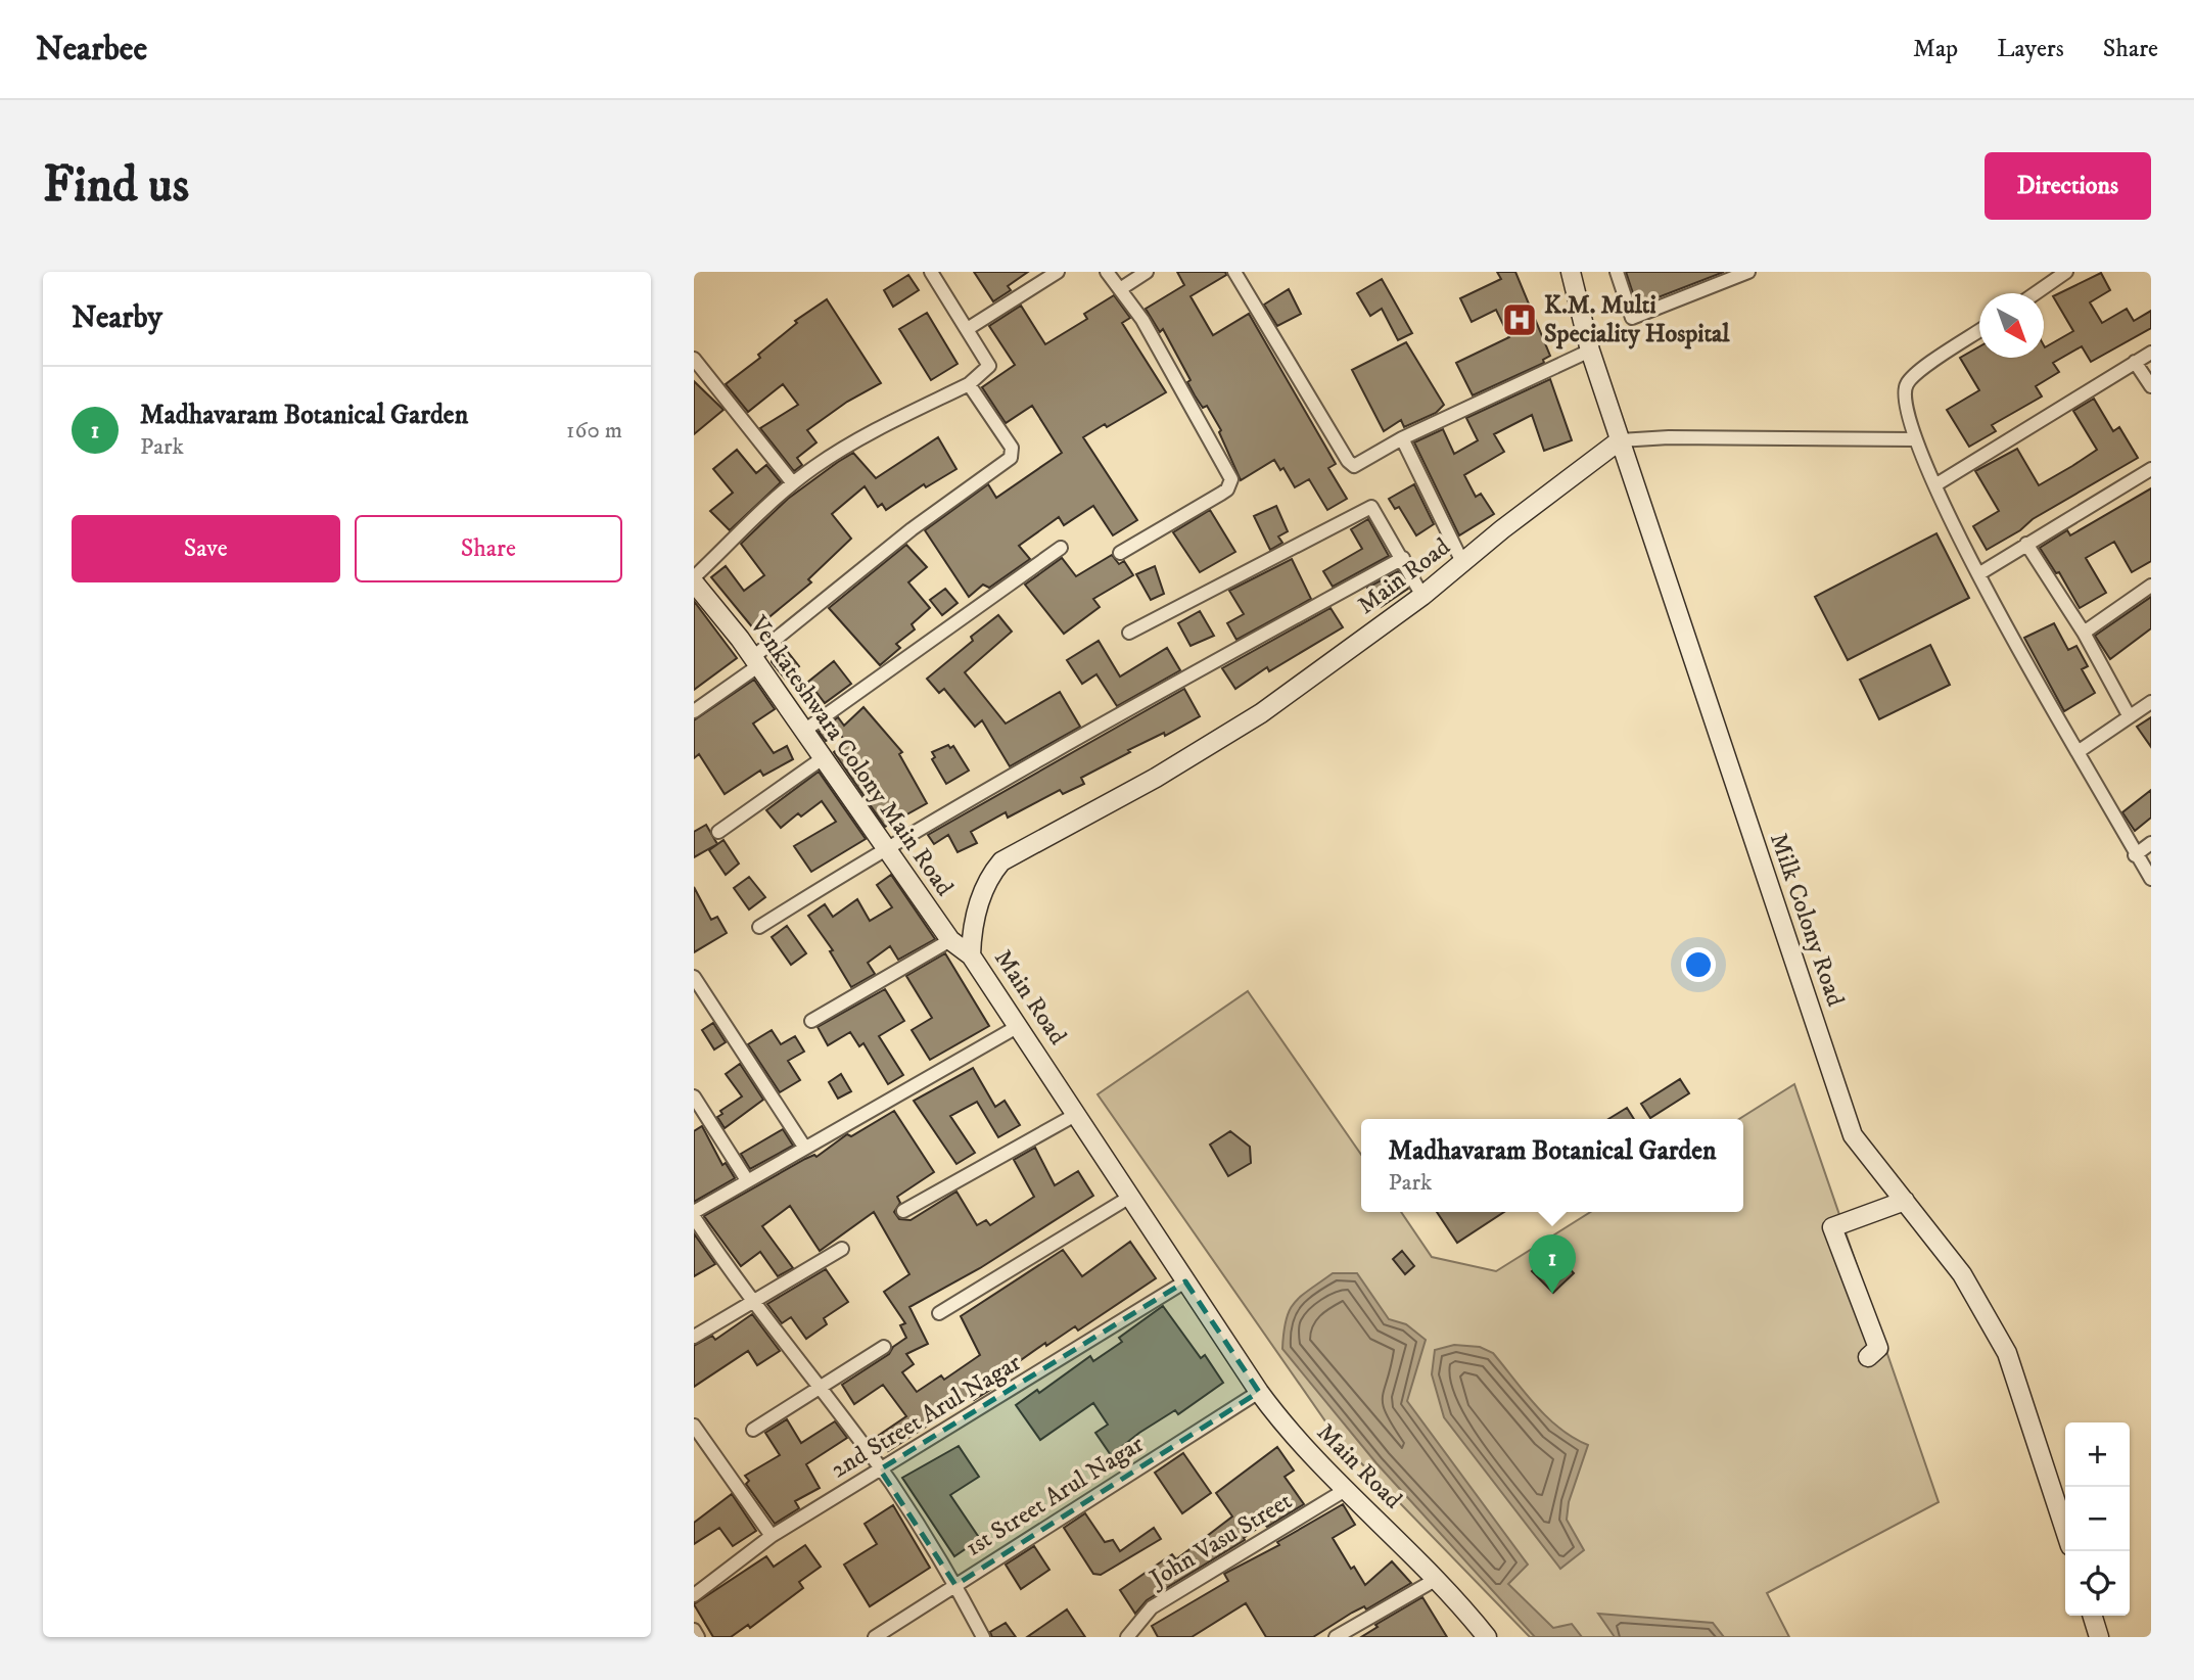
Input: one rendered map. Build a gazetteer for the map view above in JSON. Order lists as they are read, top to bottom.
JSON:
{
  "streets": {
    "street": [
      "Main Road",
      "Venkateshwara Colony Main Road",
      "Milk Colony Road",
      "2nd Street Arul Nagar",
      "1st Street Arul Nagar",
      "John Vasu Street"
    ]
  },
  "crossings": [
    ["Main Road", "Venkateshwara Colony Main Road"],
    ["Main Road", "Milk Colony Road"],
    ["Main Road", "2nd Street Arul Nagar"],
    ["Main Road", "1st Street Arul Nagar"],
    ["Main Road", "John Vasu Street"]
  ],
  "places": {
    "hospital": ["K.M. Multi Speciality Hospital"]
  },
  "north": "bottom right",
  "page": {
    "header": "Nearbee",
    "nav": ["Map", "Layers", "Share"],
    "buttons": [
      "Directions",
      ["Save", "Share"]
    ],
    "title": "Find us",
    "heading": "Nearby",
    "list": [
      {
        "mark": "1",
        "name": "Madhavaram Botanical Garden",
        "note": "Park",
        "value": "160 m"
      }
    ],
    "popup": ["Madhavaram Botanical Garden", "Park"],
    "pins": "1",
    "map_buttons": ["+", "−"]
  }
}
